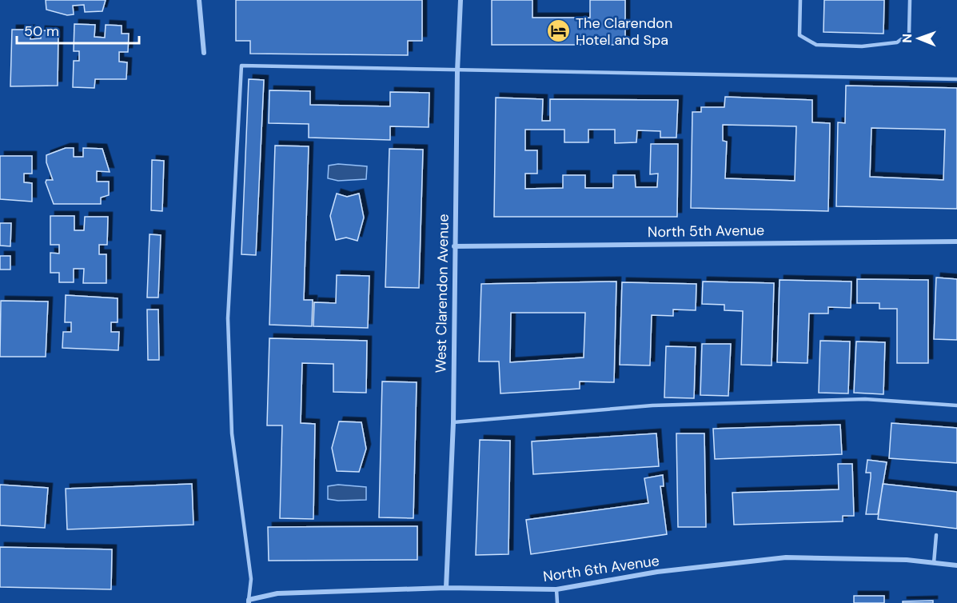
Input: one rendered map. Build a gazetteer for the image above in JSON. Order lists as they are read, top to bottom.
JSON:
{
  "streets": {
    "street": ["North 5th Avenue", "West Clarendon Avenue", "North 6th Avenue"]
  },
  "crossings": [
    ["North 5th Avenue", "West Clarendon Avenue"],
    ["West Clarendon Avenue", "North 6th Avenue"]
  ],
  "places": {
    "hotel": ["The Clarendon Hotel and Spa"]
  },
  "scale_bar": "50 m",
  "north": "left"
}
